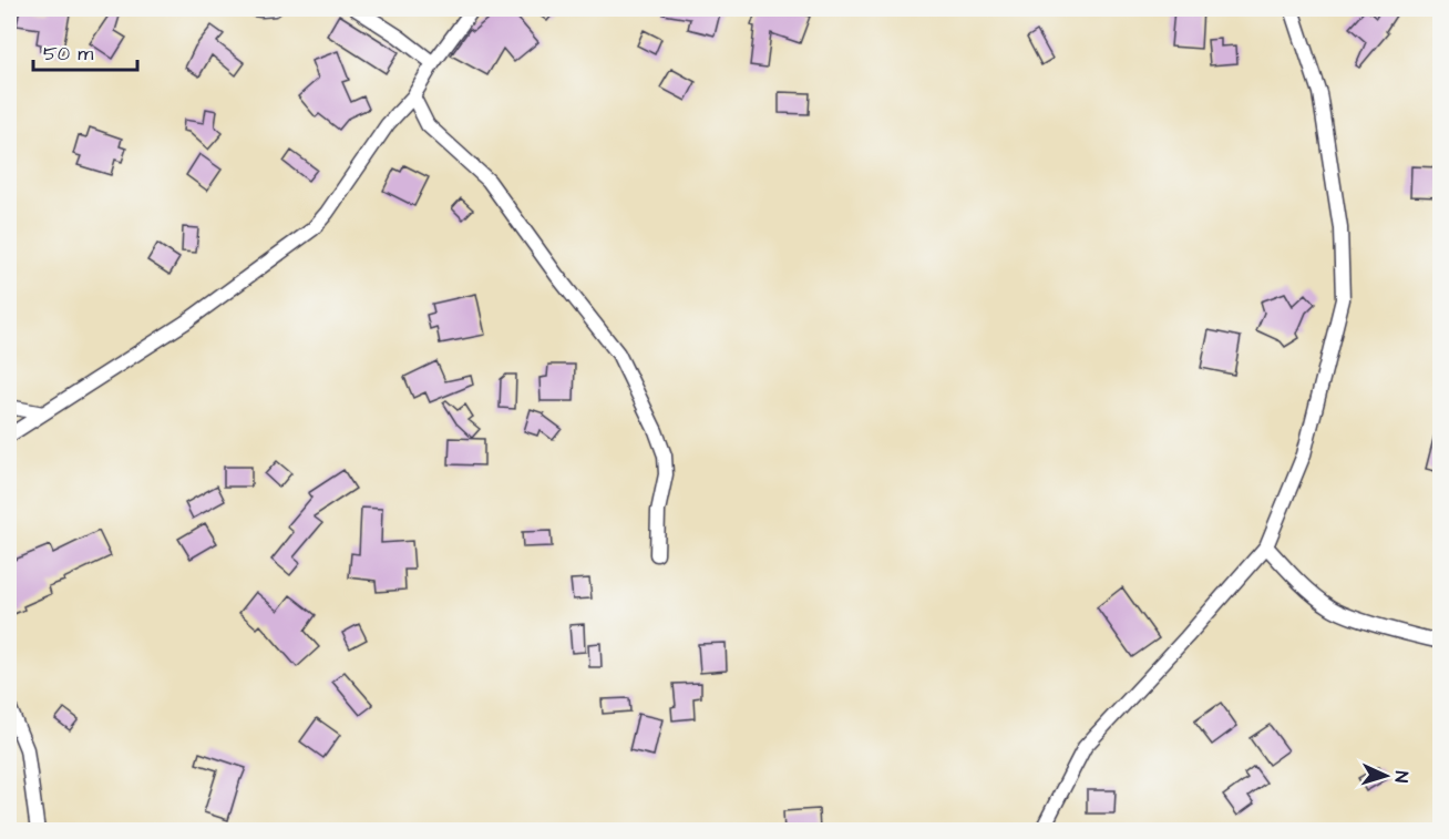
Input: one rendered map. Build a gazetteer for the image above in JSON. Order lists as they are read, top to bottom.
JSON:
{
  "scale_bar": "50 m",
  "north": "right"
}
